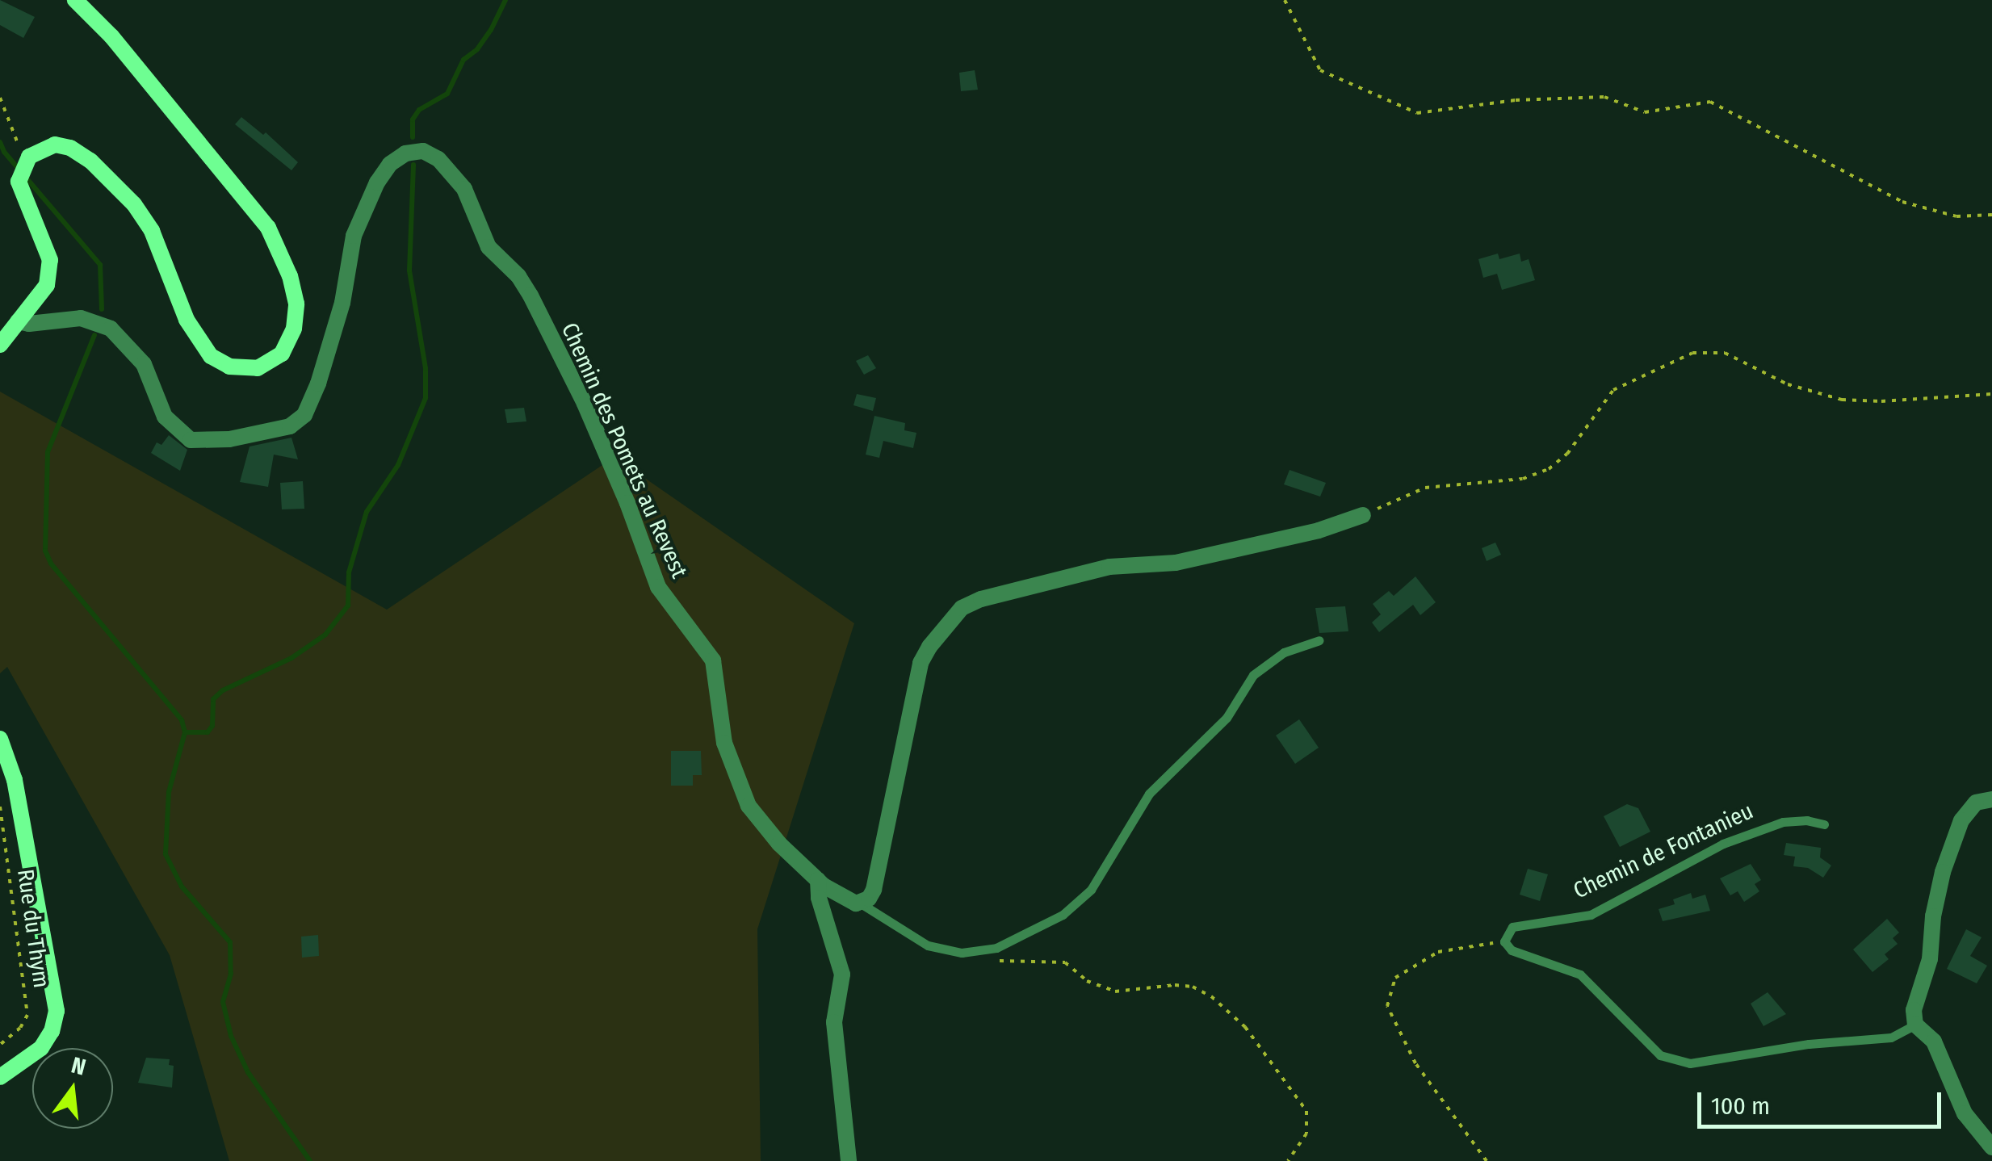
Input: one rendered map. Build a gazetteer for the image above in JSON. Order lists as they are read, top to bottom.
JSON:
{
  "streets": {
    "street": ["Chemin des Pomets au Revest"],
    "lane": ["Chemin de Fontanieu"],
    "path": ["Rue du Thym"]
  },
  "scale_bar": "100 m",
  "north": "top"
}
